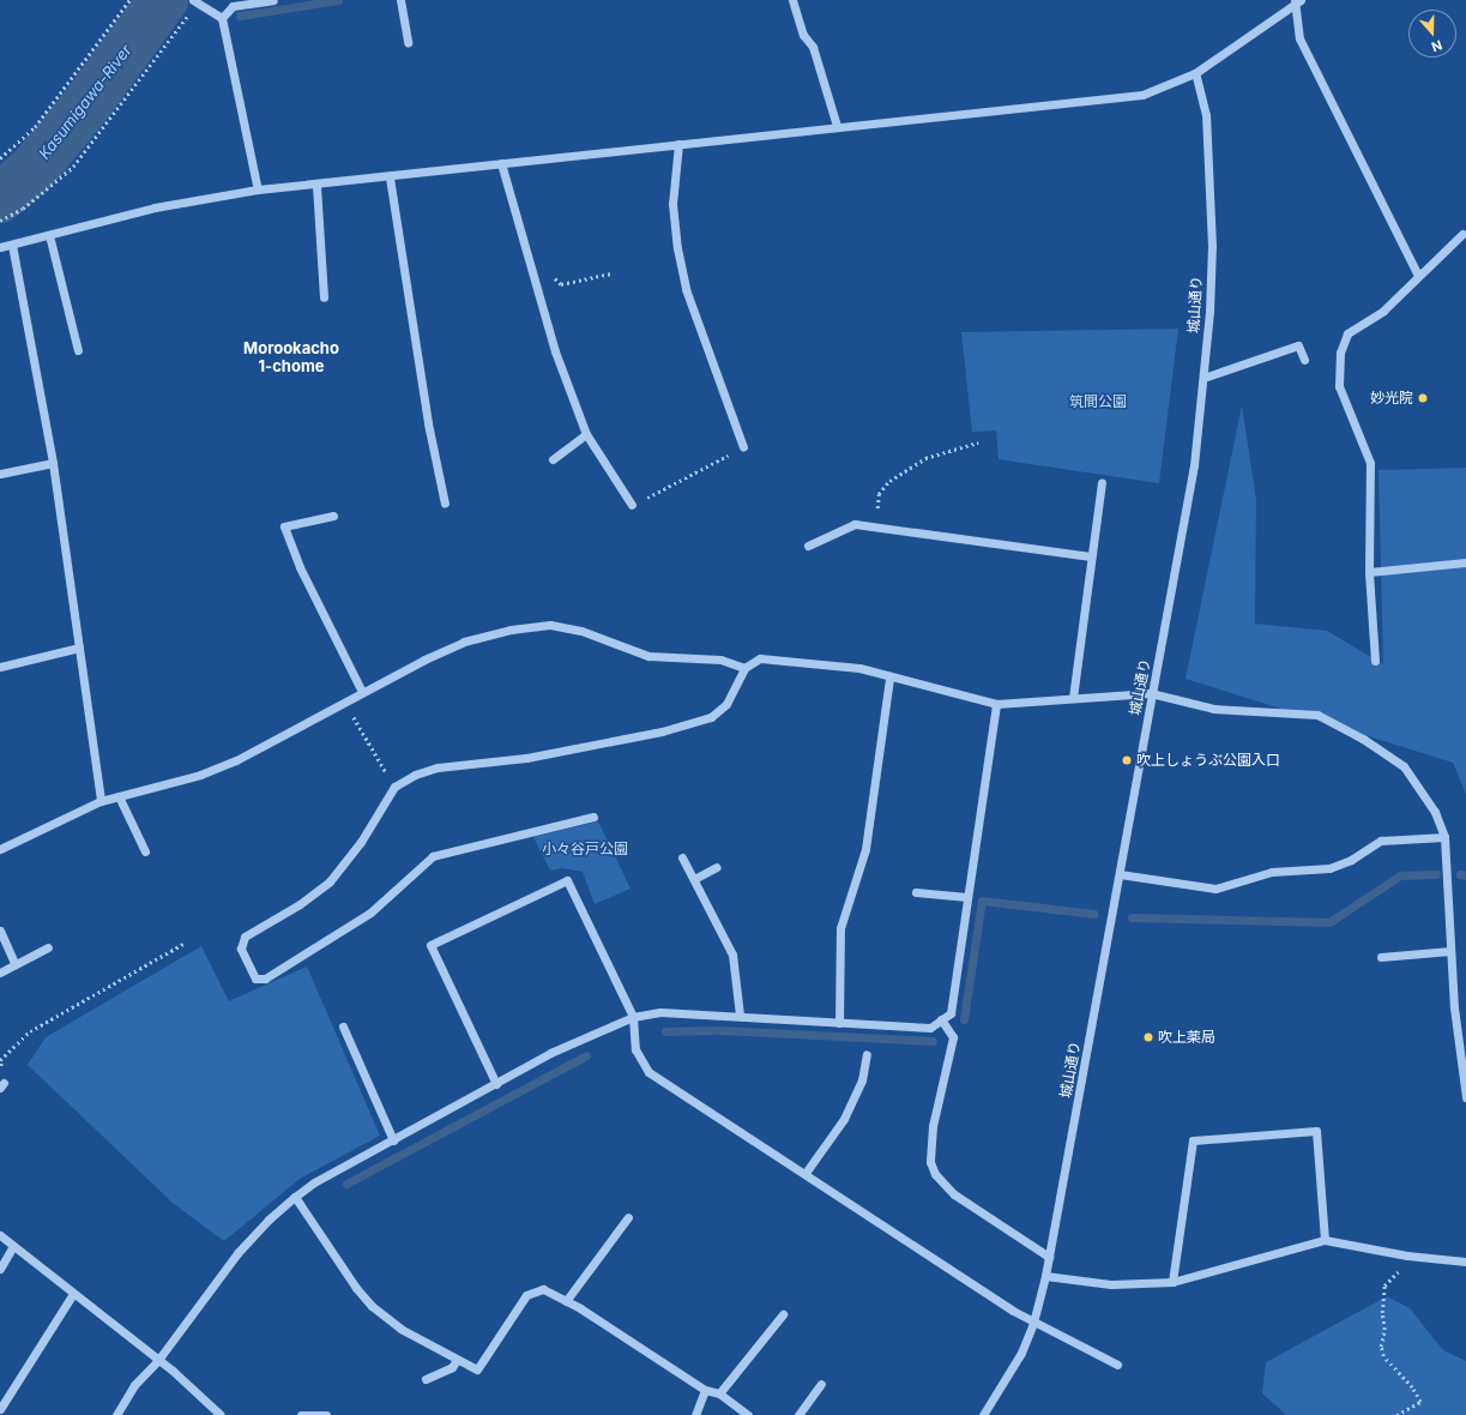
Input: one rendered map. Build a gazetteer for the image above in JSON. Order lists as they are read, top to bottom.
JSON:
{
  "streets": {
    "street": ["城山通り"]
  },
  "districts": ["Morookacho 1-chome"],
  "water": ["Kasumigawa-River"],
  "parks": ["筑間公園", "小々谷戸公園"],
  "places": ["妙光院", "吹上しょうぶ公園入口", "吹上薬局"],
  "north": "bottom"
}
